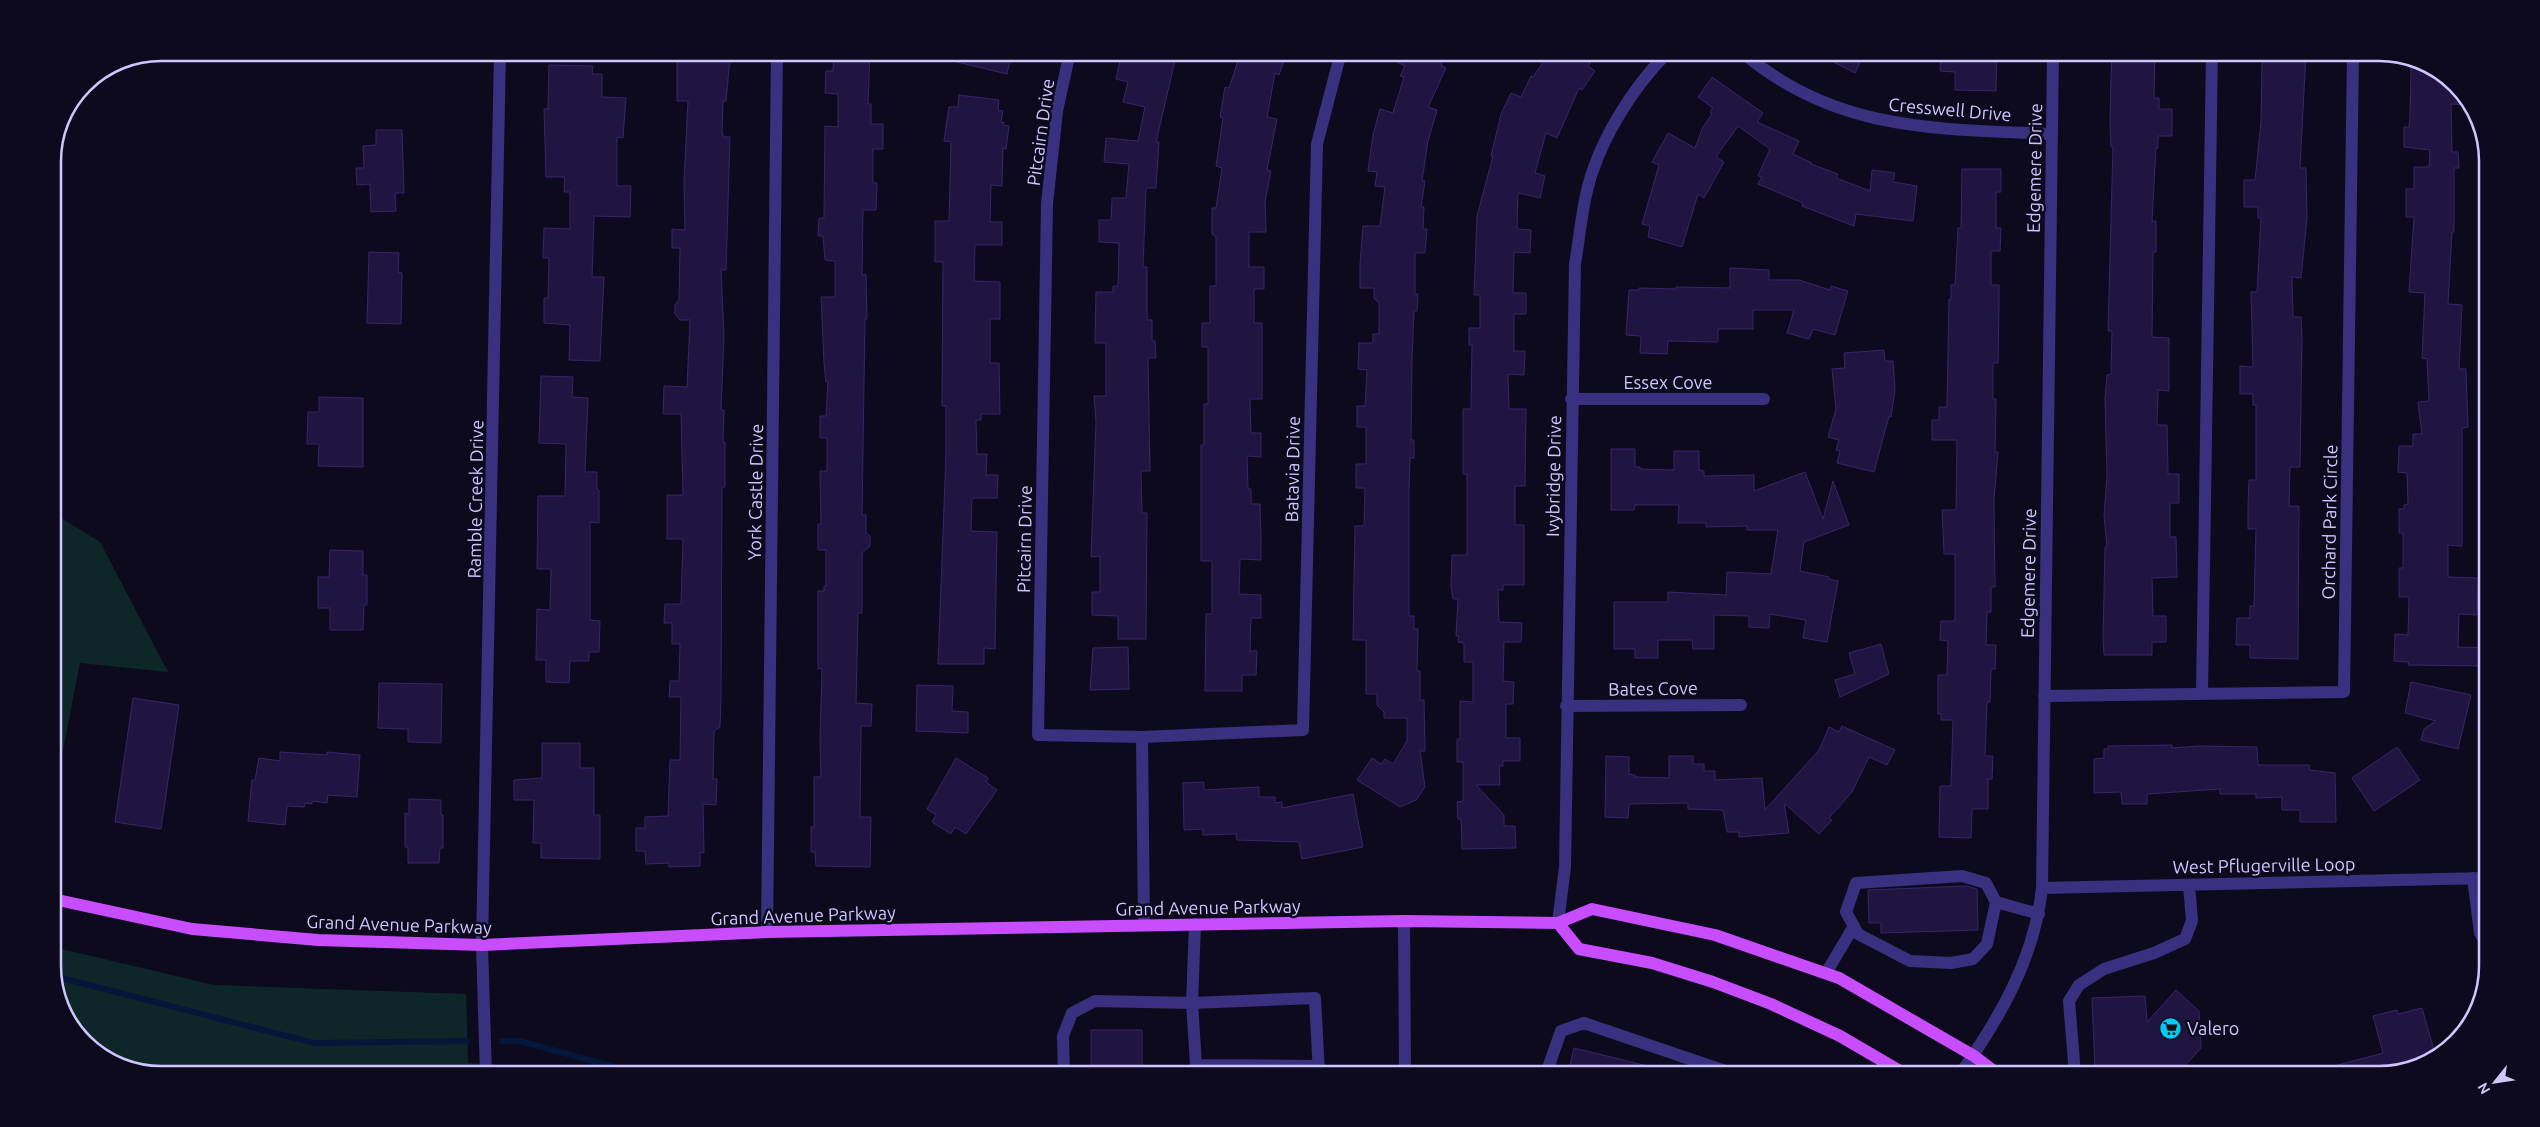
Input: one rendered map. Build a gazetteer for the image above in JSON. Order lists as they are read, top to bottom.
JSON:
{
  "streets": {
    "main road": ["Grand Avenue Parkway"],
    "street": [
      "Cresswell Drive",
      "Pitcairn Drive",
      "Edgemere Drive",
      "Essex Cove",
      "Batavia Drive",
      "Ivybridge Drive",
      "York Castle Drive",
      "Ramble Creek Drive",
      "Orchard Park Circle",
      "Bates Cove",
      "West Pflugerville Loop"
    ]
  },
  "crossings": [
    ["Cresswell Drive", "Edgemere Drive"],
    ["Pitcairn Drive", "Batavia Drive"],
    ["Edgemere Drive", "Orchard Park Circle"],
    ["Edgemere Drive", "West Pflugerville Loop"],
    ["Edgemere Drive", "Grand Avenue Parkway"],
    ["Essex Cove", "Ivybridge Drive"],
    ["Ivybridge Drive", "Bates Cove"],
    ["Ivybridge Drive", "Grand Avenue Parkway"],
    ["York Castle Drive", "Grand Avenue Parkway"],
    ["Ramble Creek Drive", "Grand Avenue Parkway"]
  ],
  "places": {
    "supermarket": ["Valero"]
  },
  "north": "bottom left"
}
